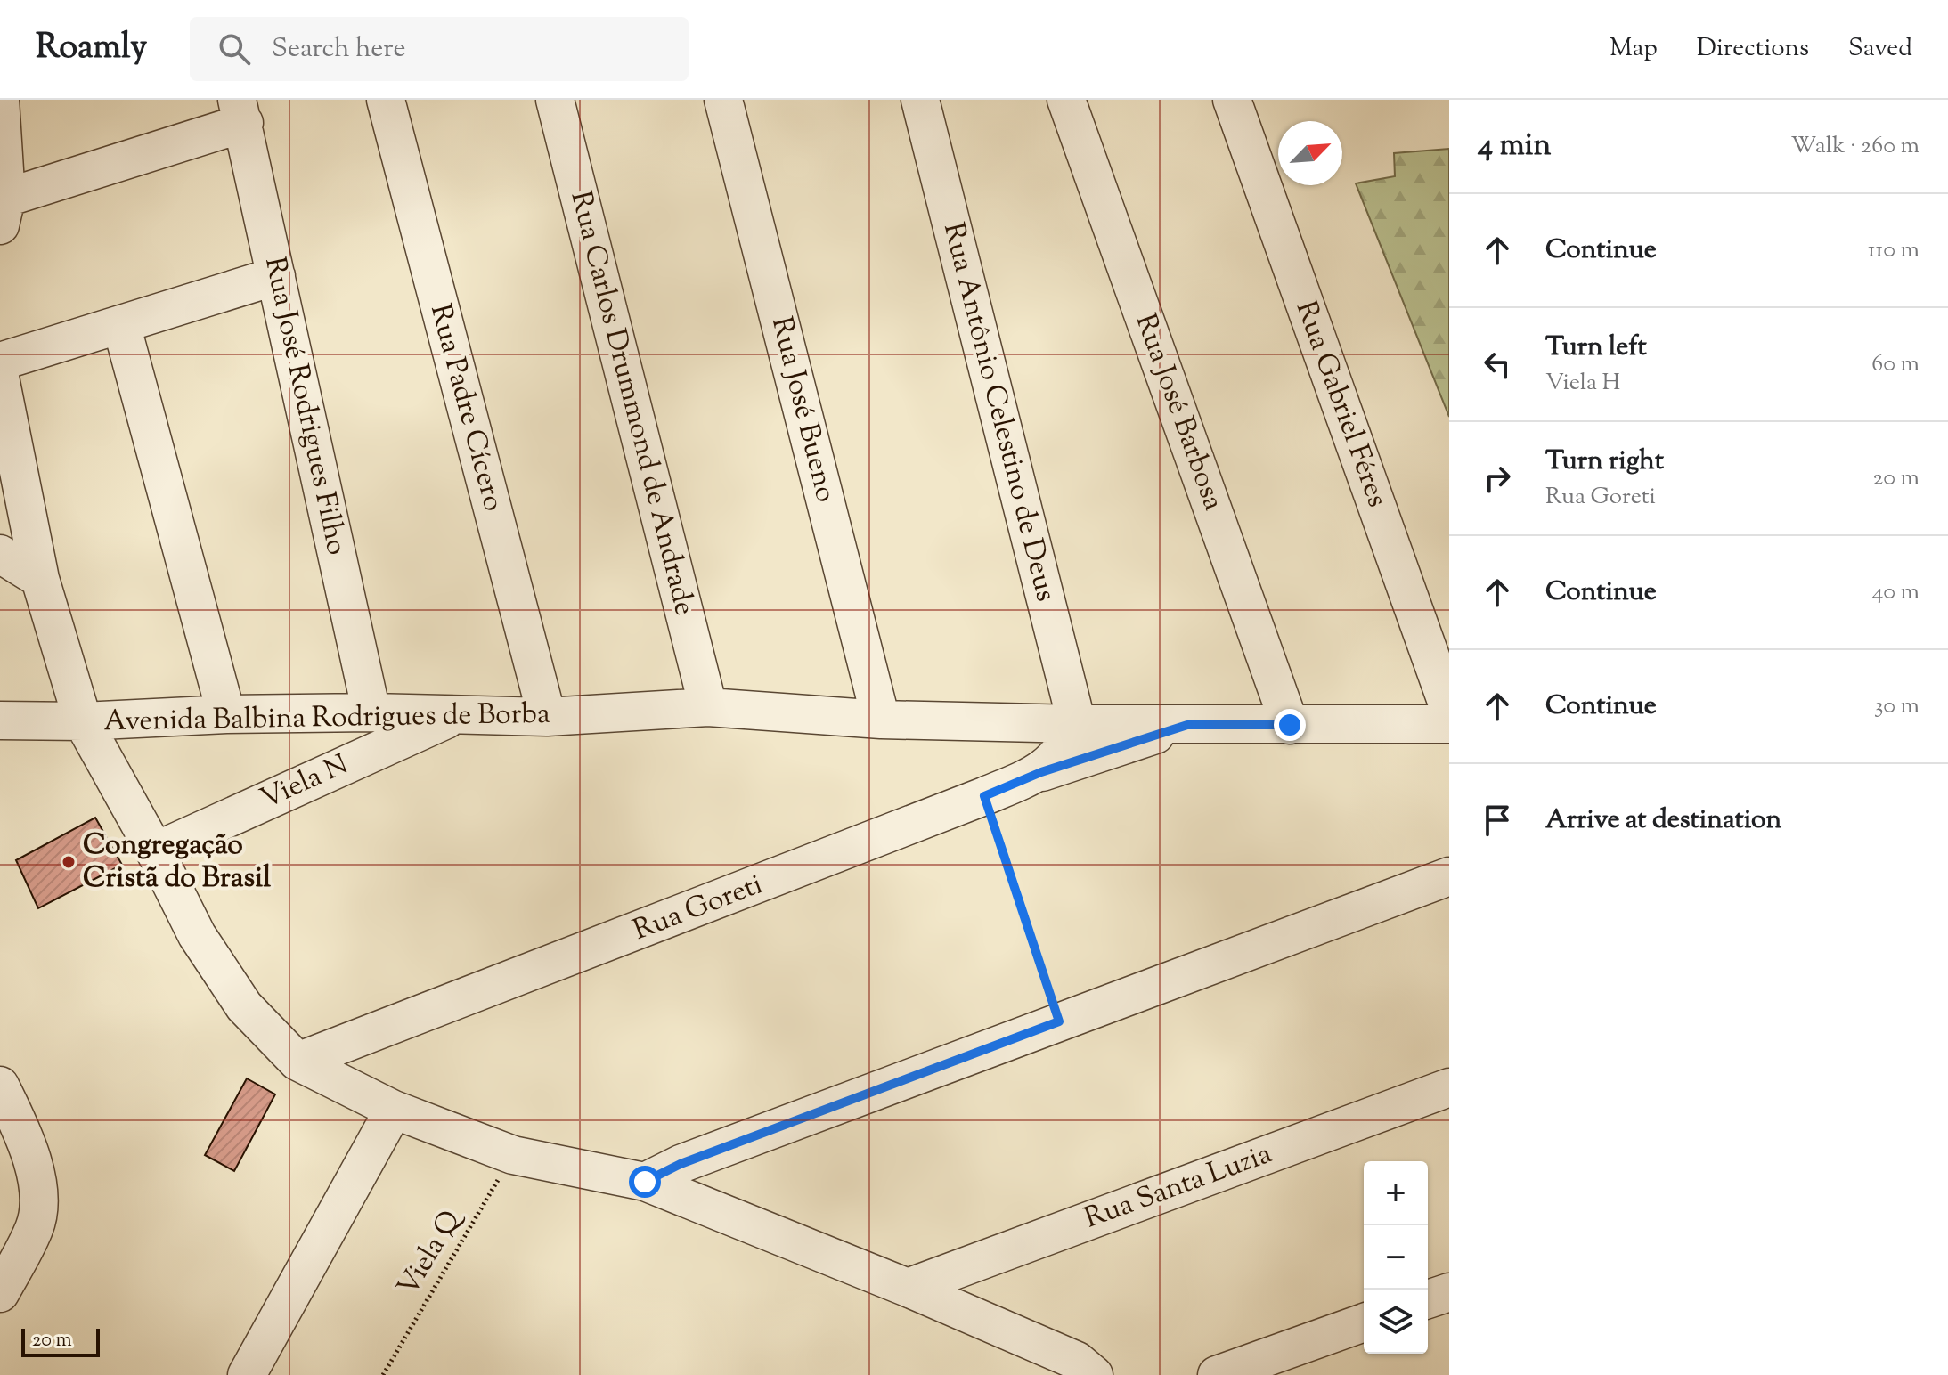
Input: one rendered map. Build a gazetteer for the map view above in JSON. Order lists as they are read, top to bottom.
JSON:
{
  "streets": {
    "street": [
      "Rua Carlos Drummond de Andrade",
      "Rua Gabriel Féres",
      "Rua José Rodrigues Filho",
      "Rua Padre Cícero",
      "Rua José Bueno",
      "Rua Antônio Celestino de Deus",
      "Rua José Barbosa",
      "Avenida Balbina Rodrigues de Borba",
      "Viela N",
      "Rua Goreti",
      "Rua Santa Luzia"
    ],
    "path": ["Viela Q"]
  },
  "crossings": [
    ["Rua Carlos Drummond de Andrade", "Avenida Balbina Rodrigues de Borba"],
    ["Rua José Rodrigues Filho", "Avenida Balbina Rodrigues de Borba"],
    ["Rua Padre Cícero", "Avenida Balbina Rodrigues de Borba"],
    ["Rua José Bueno", "Avenida Balbina Rodrigues de Borba"],
    ["Rua Antônio Celestino de Deus", "Avenida Balbina Rodrigues de Borba"],
    ["Rua Antônio Celestino de Deus", "Rua Goreti"],
    ["Rua José Barbosa", "Avenida Balbina Rodrigues de Borba"],
    ["Avenida Balbina Rodrigues de Borba", "Viela N"],
    ["Avenida Balbina Rodrigues de Borba", "Rua Goreti"],
    ["Avenida Balbina Rodrigues de Borba", "Rua Santa Luzia"],
    ["Avenida Balbina Rodrigues de Borba", "Viela Q"]
  ],
  "places": ["Congregação Cristã do Brasil"],
  "scale_bar": "20 m",
  "north": "top right",
  "page": {
    "header": "Roamly",
    "search": "Search here",
    "nav": ["Map", "Directions", "Saved"],
    "heading": ["4 min", "Walk · 260 m"],
    "list": [
      ["Continue", "110 m"],
      ["Turn left", "Viela H", "60 m"],
      ["Turn right", "Rua Goreti", "20 m"],
      ["Continue", "40 m"],
      ["Continue", "30 m"],
      "Arrive at destination"
    ],
    "map_buttons": ["+", "−"],
    "scale": "20 m"
  }
}
